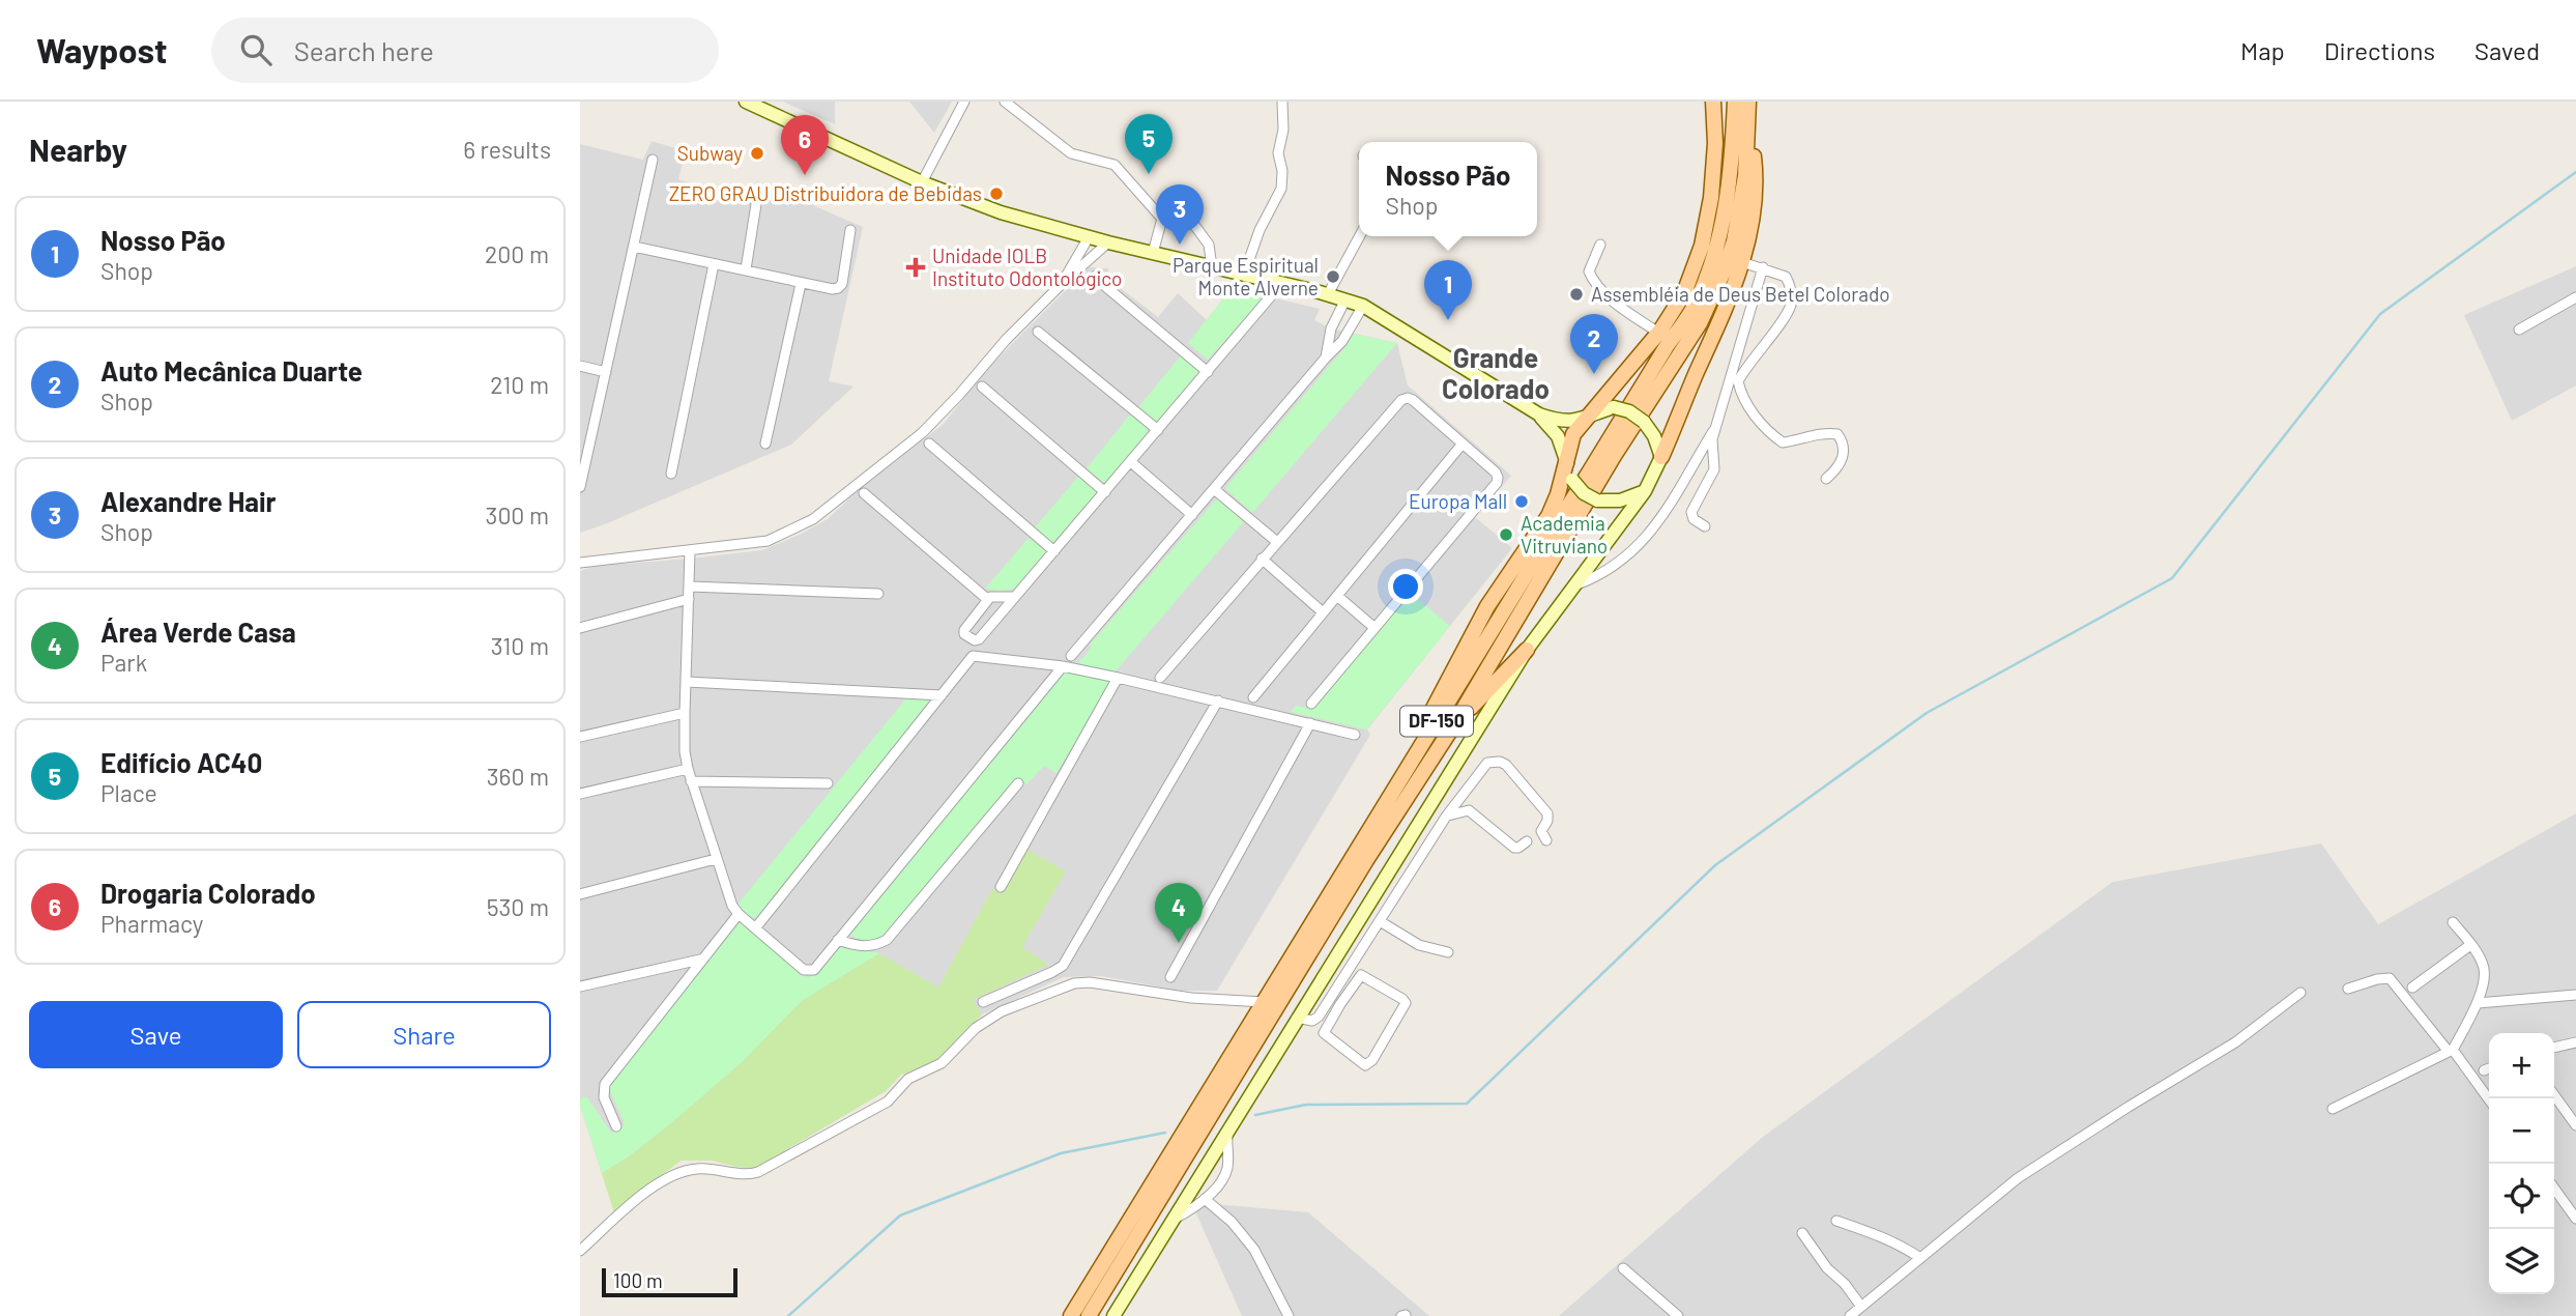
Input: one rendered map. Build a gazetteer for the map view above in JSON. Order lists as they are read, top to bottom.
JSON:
{
  "streets": {
    "main road": ["DF-150"]
  },
  "districts": ["Grande Colorado"],
  "places": {
    "other": [
      "Subway",
      "ZERO GRAU Distribuidora de Bebidas",
      "Parque Espiritual Monte Alverne",
      "Assembléia de Deus Betel Colorado",
      "Europa Mall",
      "Academia Vitruviano"
    ],
    "health": ["Unidade IOLB Instituto Odontológico"]
  },
  "scale_bar": "100 m",
  "page": {
    "header": "Waypost",
    "search": "Search here",
    "nav": ["Map", "Directions", "Saved"],
    "heading": ["Nearby", "6 results"],
    "pins": [
      "5",
      "6",
      "3",
      "1",
      "2",
      "4"
    ],
    "popup": ["Nosso Pão", "Shop"],
    "list": [
      {
        "mark": "1",
        "name": "Nosso Pão",
        "note": "Shop",
        "value": "200 m"
      },
      {
        "mark": "2",
        "name": "Auto Mecânica Duarte",
        "note": "Shop",
        "value": "210 m"
      },
      {
        "mark": "3",
        "name": "Alexandre Hair",
        "note": "Shop",
        "value": "300 m"
      },
      {
        "mark": "4",
        "name": "Área Verde Casa",
        "note": "Park",
        "value": "310 m"
      },
      {
        "mark": "5",
        "name": "Edifício AC40",
        "note": "Place",
        "value": "360 m"
      },
      {
        "mark": "6",
        "name": "Drogaria Colorado",
        "note": "Pharmacy",
        "value": "530 m"
      }
    ],
    "buttons": ["Save", "Share"],
    "map_buttons": ["+", "−"],
    "scale": "100 m"
  }
}
